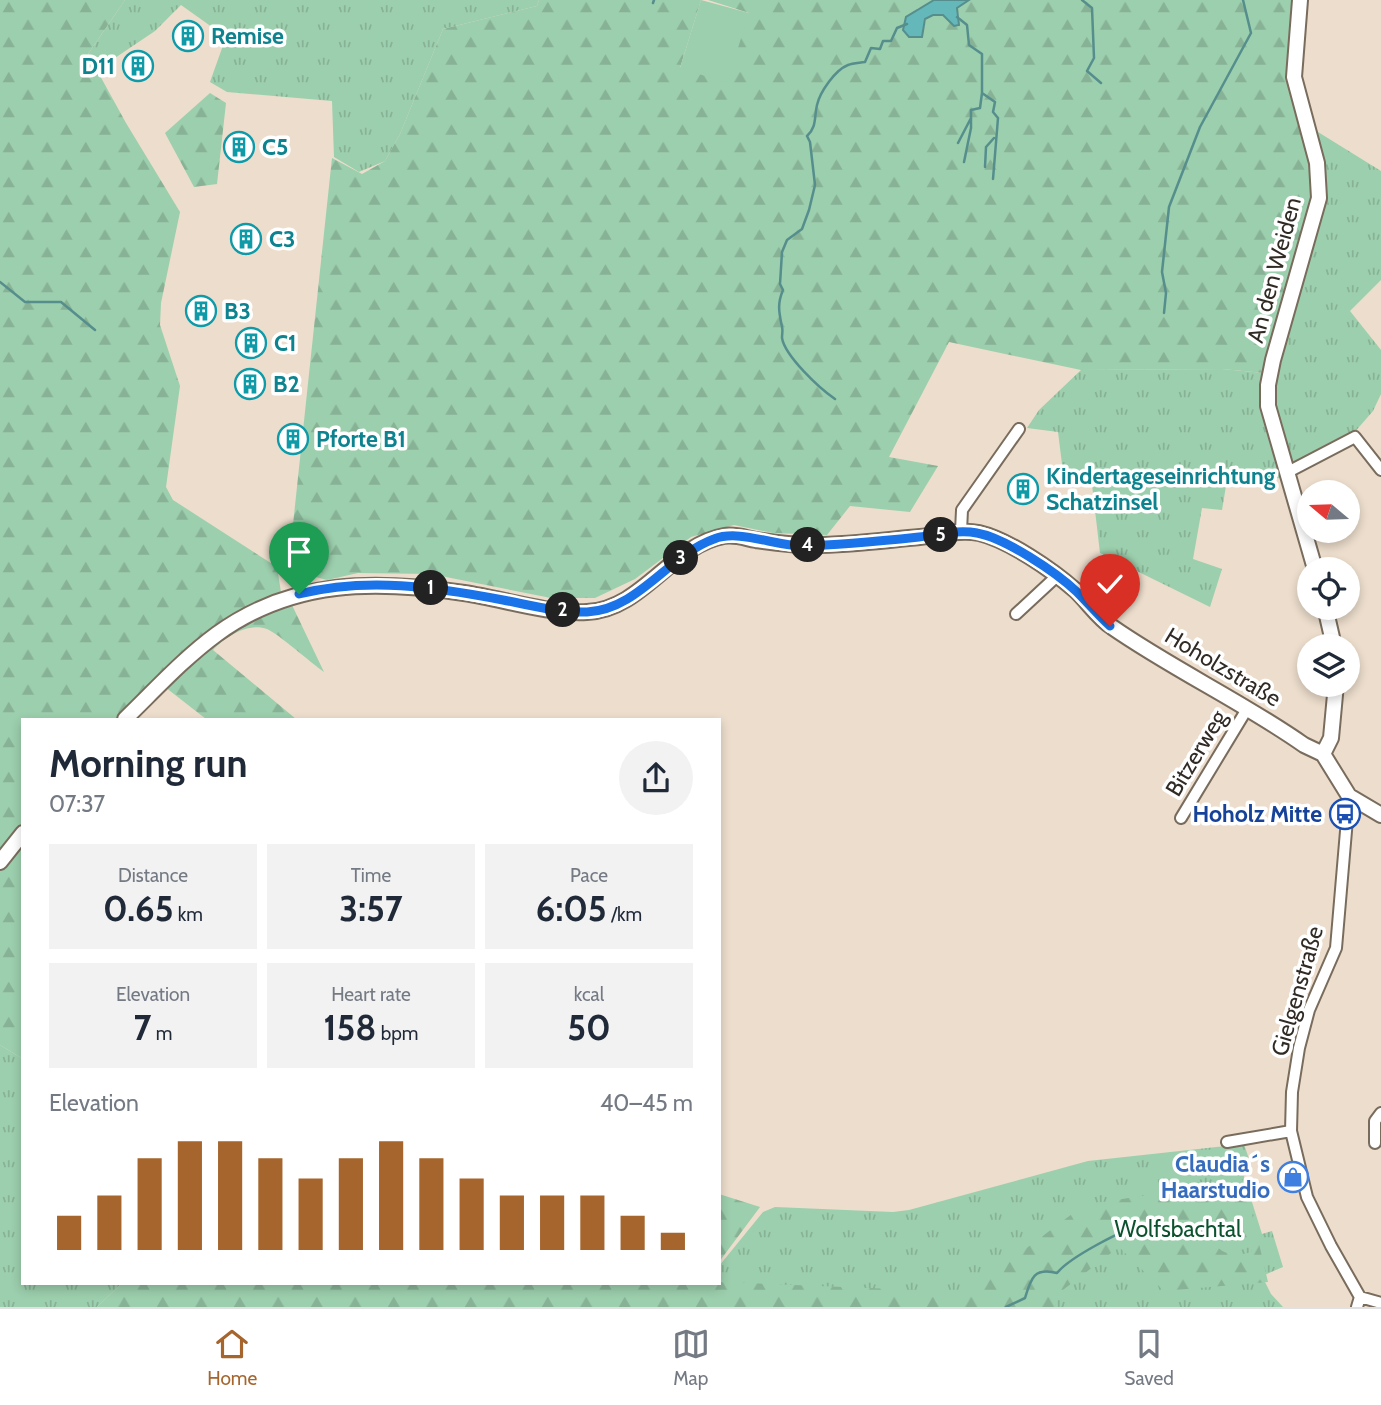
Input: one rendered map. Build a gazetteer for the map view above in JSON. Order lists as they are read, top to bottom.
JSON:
{
  "streets": {
    "street": [
      "An den Weiden",
      "Hoholzstraße",
      "Bitzerweg",
      "Gielgenstraße"
    ]
  },
  "crossings": [
    ["Hoholzstraße", "Bitzerweg"]
  ],
  "parks": ["Wolfsbachtal"],
  "places": {
    "building": [
      "Remise",
      "D11",
      "C5",
      "C3",
      "B3",
      "C1",
      "B2",
      "Pforte B1",
      "Kindertageseinrichtung Schatzinsel"
    ],
    "bus stop": ["Hoholz Mitte"],
    "shop": ["Claudia´s Haarstudio"]
  },
  "north": "left",
  "page": {
    "pins": [
      "5",
      "4",
      "3",
      "1",
      "2"
    ],
    "heading": ["Morning run", "07:37"],
    "stats": [
      ["Distance", "0.65 km"],
      ["Time", "3:57"],
      ["Pace", "6:05 /km"],
      ["Elevation", "7 m"],
      ["Heart rate", "158 bpm"],
      ["kcal", "50"]
    ],
    "chart": ["Elevation", "40–45 m"],
    "tabs": ["Home", "Map", "Saved"]
  }
}
